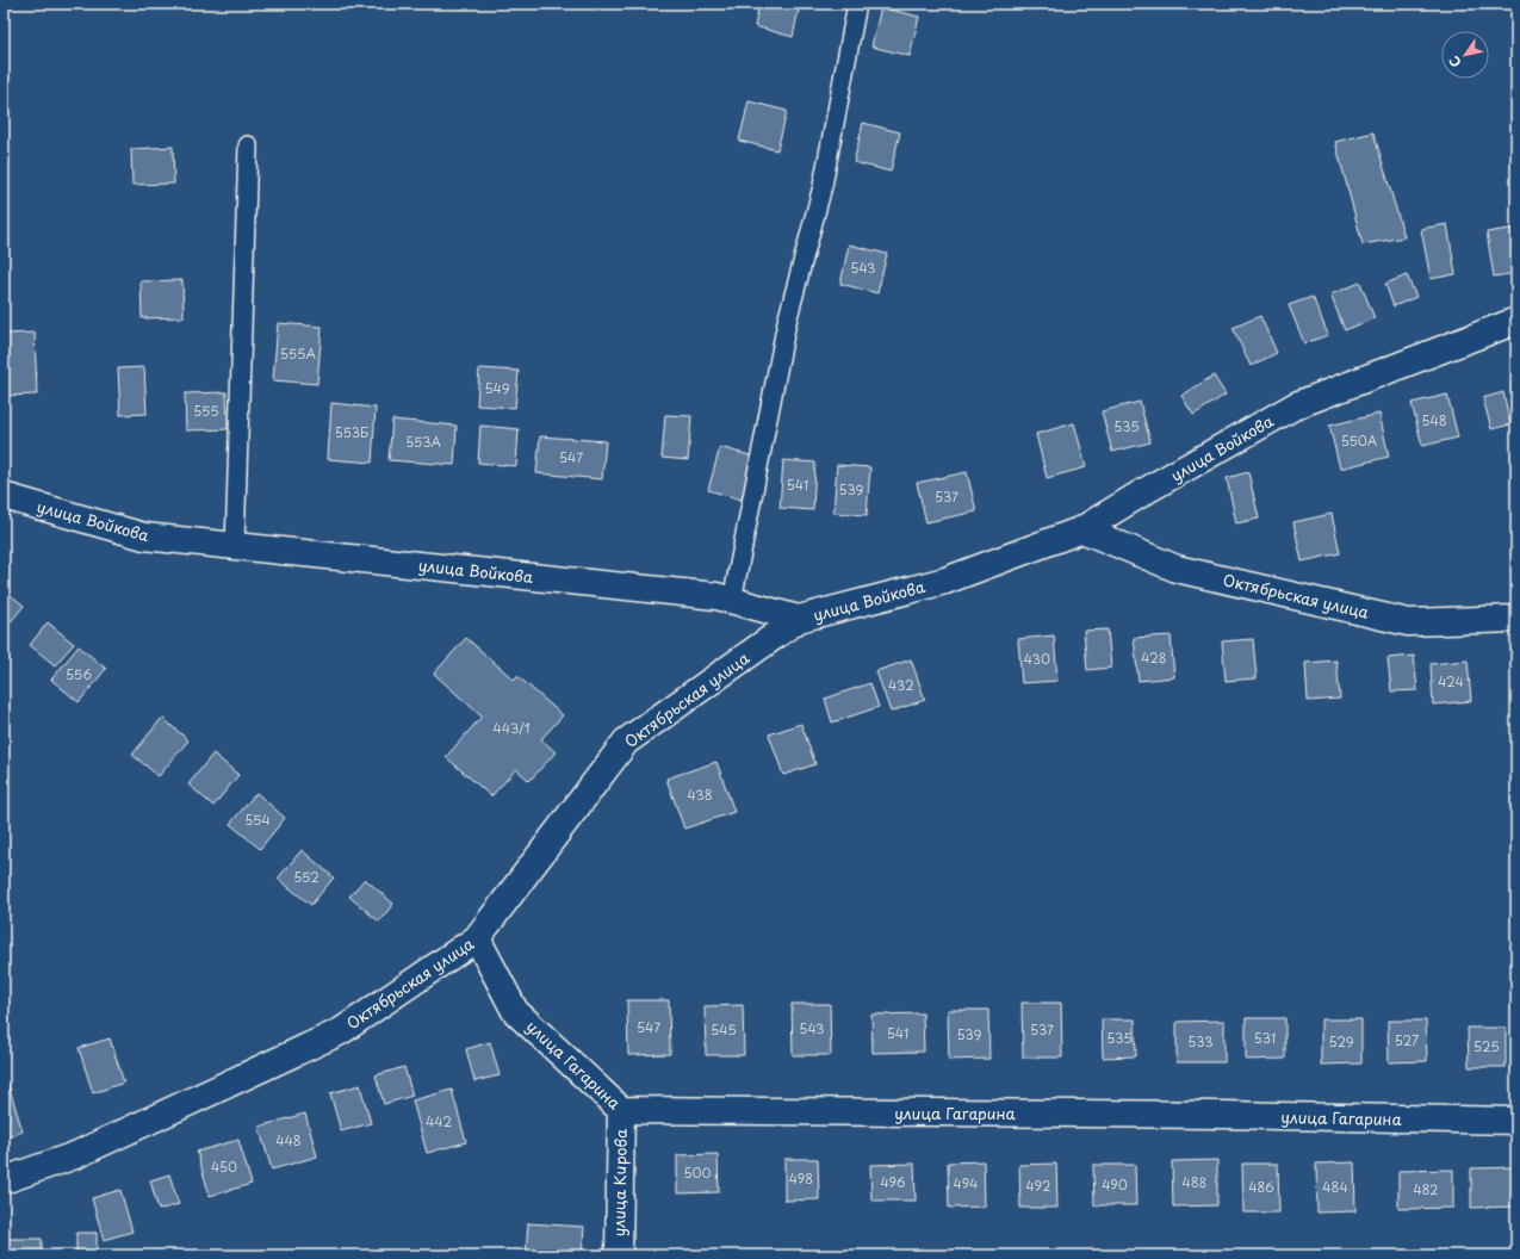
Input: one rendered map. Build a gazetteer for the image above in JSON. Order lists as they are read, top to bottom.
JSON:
{
  "streets": {
    "street": [
      "улица Войкова",
      "Октябрьская улица",
      "улица Гагарина",
      "улица Кирова"
    ]
  },
  "crossings": [
    ["улица Войкова", "Октябрьская улица"],
    ["Октябрьская улица", "улица Гагарина"],
    ["улица Гагарина", "улица Кирова"]
  ],
  "house_numbers": [
    "543",
    "555А",
    "549",
    "555",
    "548",
    "535",
    "553Б",
    "550А",
    "553А",
    "547",
    "541",
    "539",
    "537",
    "428",
    "430",
    "556",
    "424",
    "432",
    "443/1",
    "438",
    "554",
    "552",
    "547",
    "543",
    "545",
    "537",
    "541",
    "539",
    "535",
    "531",
    "527",
    "533",
    "529",
    "525",
    "442",
    "448",
    "450",
    "500",
    "498",
    "496",
    "488",
    "494",
    "490",
    "492",
    "486",
    "484",
    "482"
  ],
  "north": "bottom left"
}
